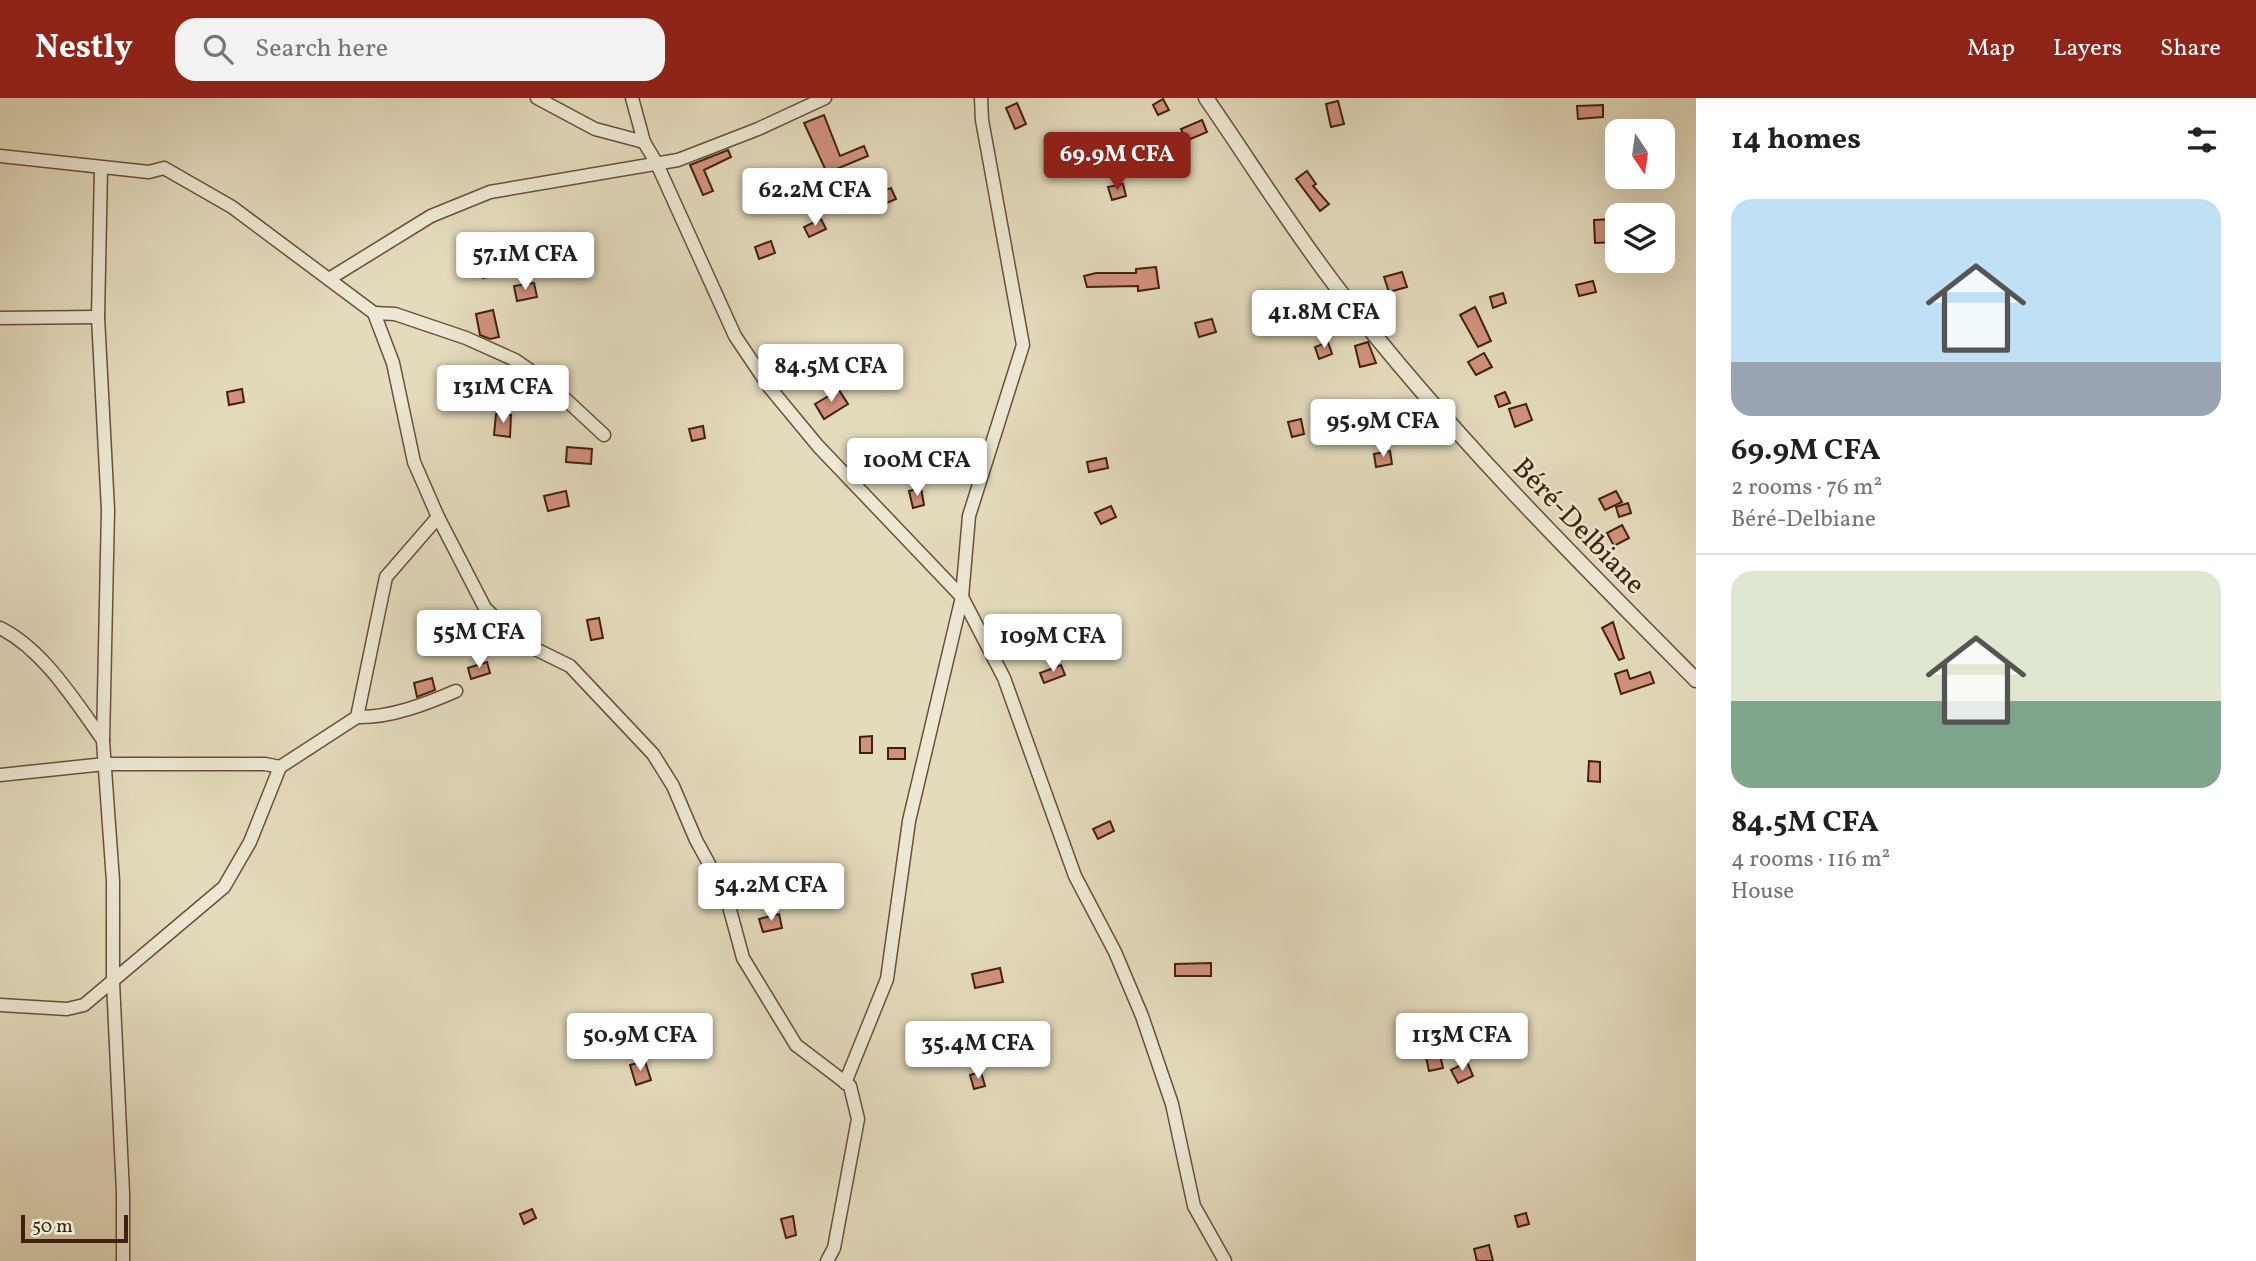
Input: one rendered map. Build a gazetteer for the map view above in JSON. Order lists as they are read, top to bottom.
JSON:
{
  "streets": {
    "street": ["Béré-Delbiane"]
  },
  "scale_bar": "50 m",
  "north": "bottom",
  "page": {
    "header": "Nestly",
    "search": "Search here",
    "nav": ["Map", "Layers", "Share"],
    "heading": "14 homes",
    "price": [
      "69.9M CFA",
      "62.2M CFA",
      "57.1M CFA",
      "41.8M CFA",
      "84.5M CFA",
      "131M CFA",
      "95.9M CFA",
      "100M CFA",
      "55M CFA",
      "109M CFA",
      "54.2M CFA",
      "50.9M CFA",
      "113M CFA",
      "35.4M CFA"
    ],
    "list": [
      {
        "name": "69.9M CFA",
        "note": "2 rooms · 76 m² · Béré-Delbiane"
      },
      {
        "name": "84.5M CFA",
        "note": "4 rooms · 116 m² · House"
      }
    ],
    "scale": "50 m"
  }
}
